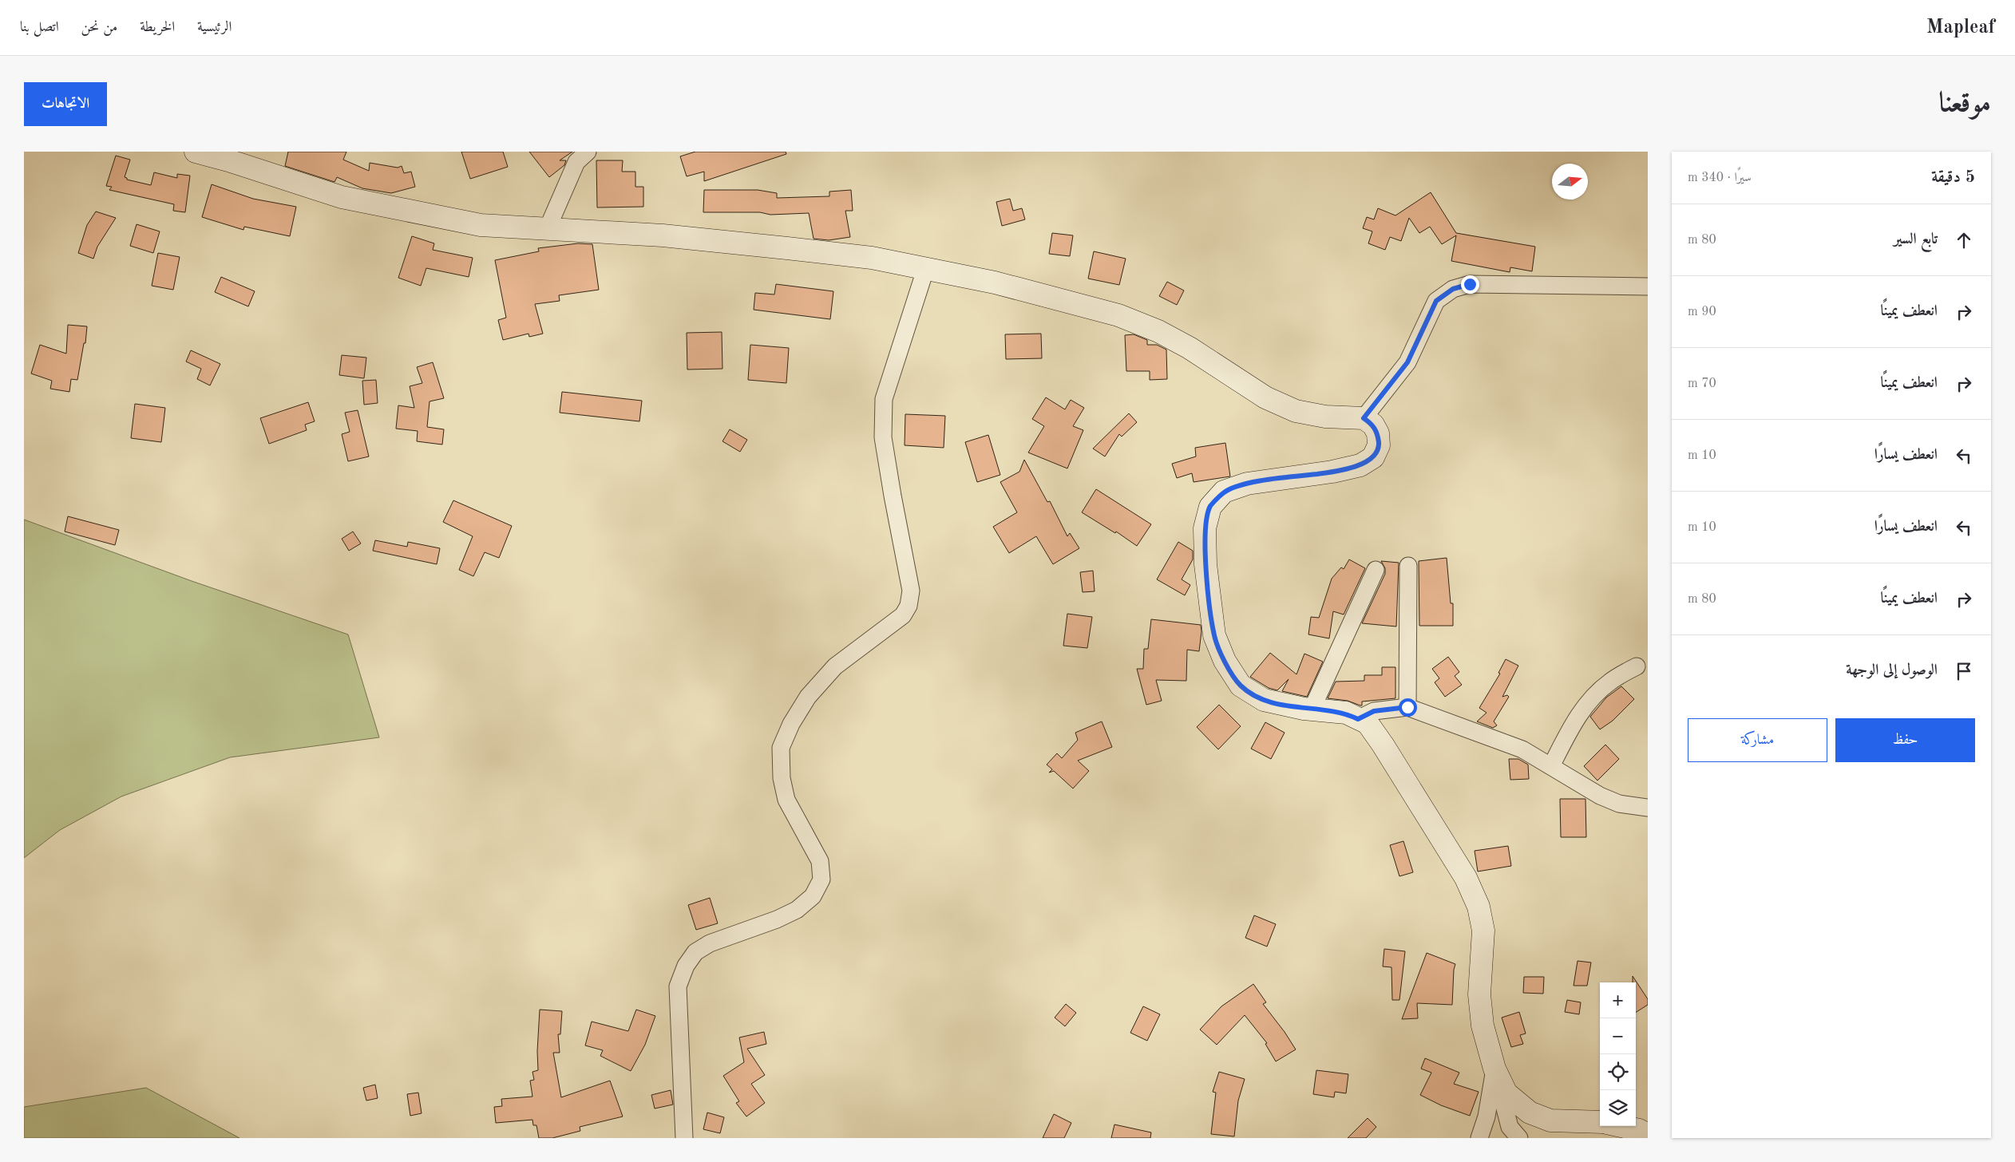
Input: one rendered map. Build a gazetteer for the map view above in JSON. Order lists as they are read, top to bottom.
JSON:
{
  "north": "right",
  "page": {
    "header": "Mapleaf",
    "nav": [
      "الرئيسية",
      "الخريطة",
      "من نحن",
      "اتصل بنا"
    ],
    "title": "موقعنا",
    "buttons": [
      "الاتجاهات",
      ["حفظ", "مشاركة"]
    ],
    "heading": ["5 دقيقة", "سيرًا · 340 m"],
    "list": [
      ["تابع السير", "80 m"],
      ["انعطف يمينًا", "90 m"],
      ["انعطف يمينًا", "70 m"],
      ["انعطف يسارًا", "10 m"],
      ["انعطف يسارًا", "10 m"],
      ["انعطف يمينًا", "80 m"],
      "الوصول إلى الوجهة"
    ],
    "map_buttons": ["+", "−"]
  }
}
